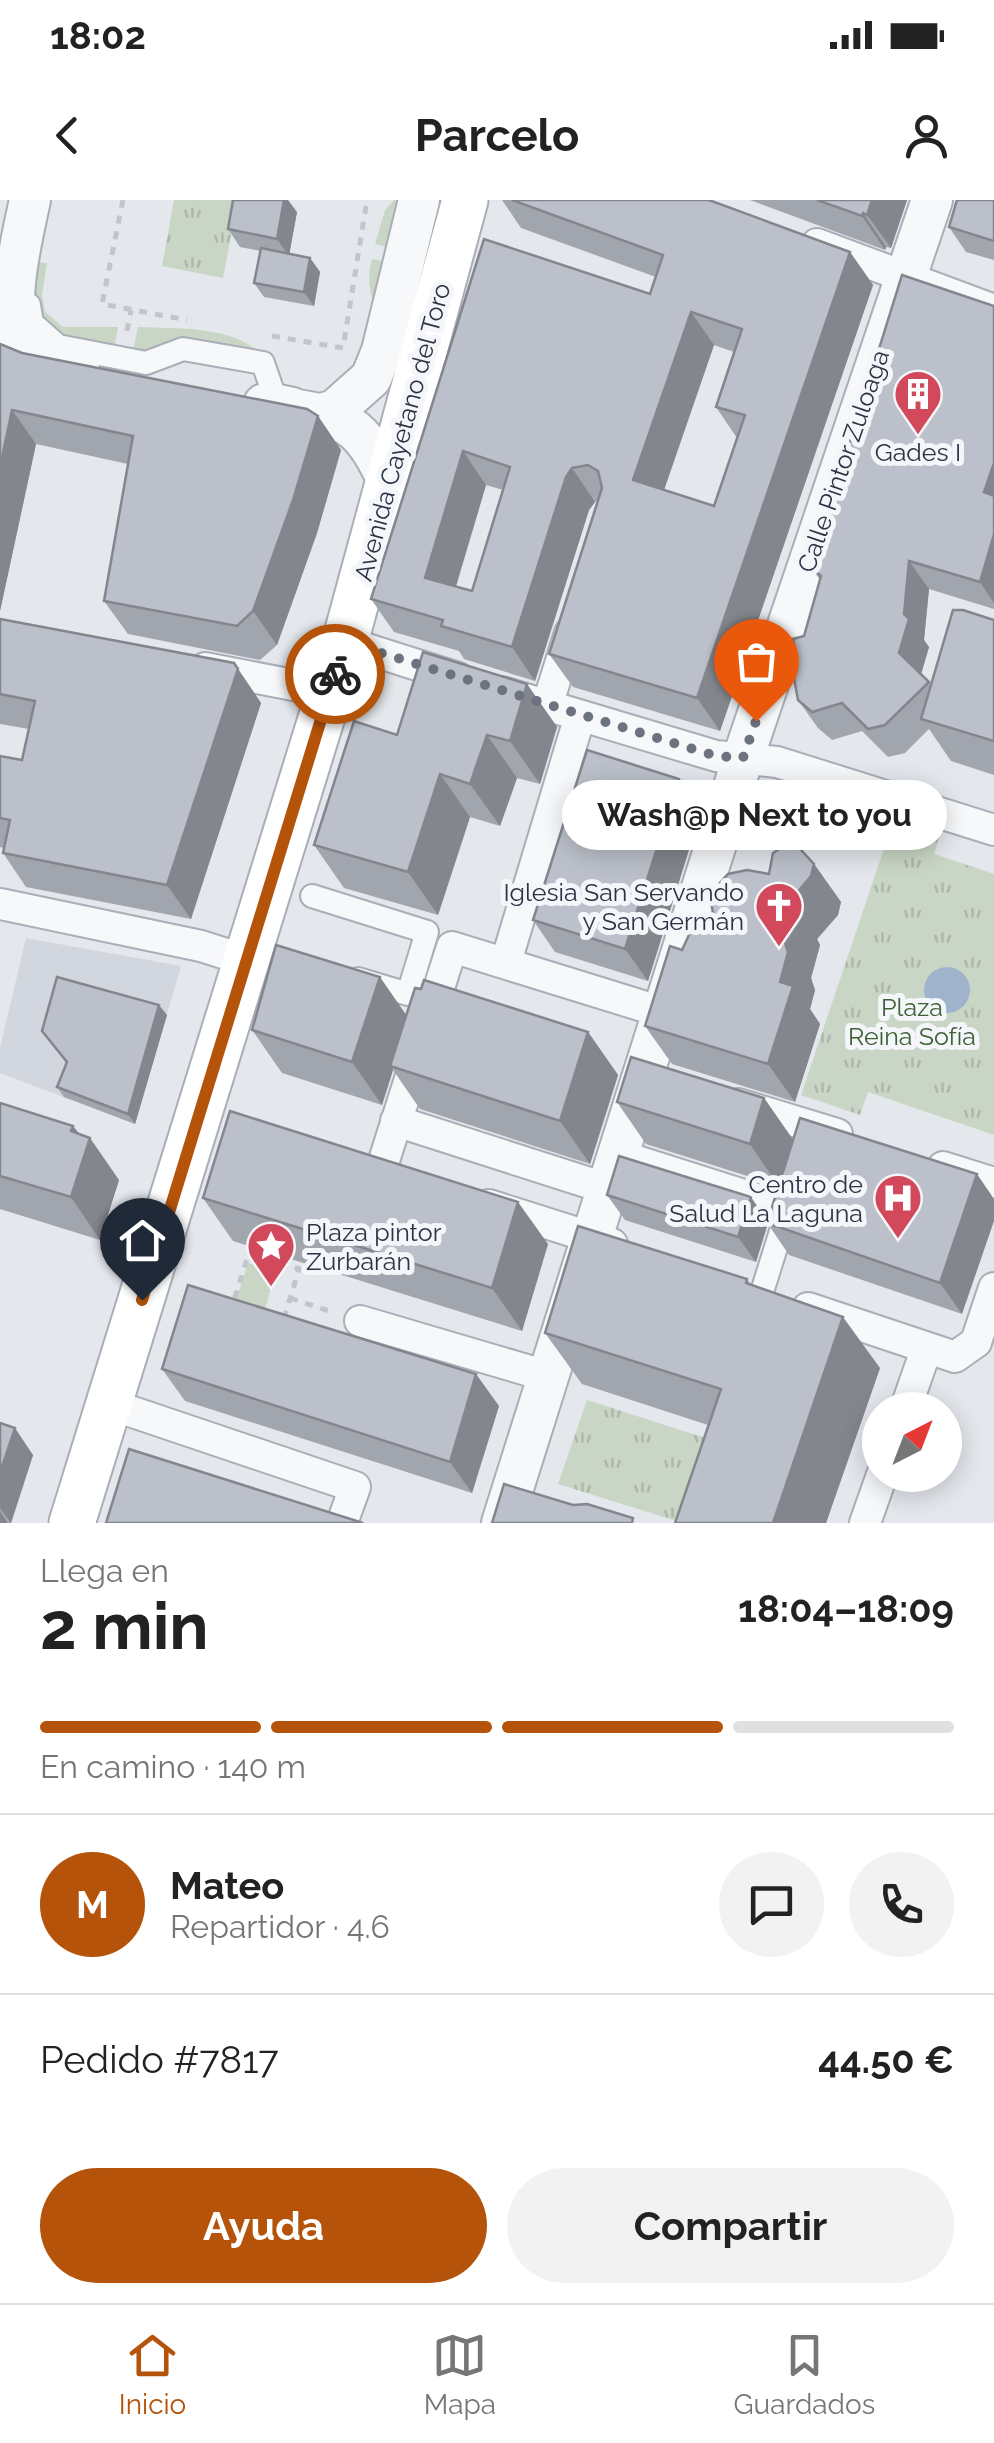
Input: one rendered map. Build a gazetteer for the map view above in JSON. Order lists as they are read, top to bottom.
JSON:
{
  "streets": {
    "main road": ["Avenida Cayetano del Toro"],
    "street": ["Calle Pintor Zuloaga"]
  },
  "parks": ["Plaza Reina Sofía"],
  "places": {
    "building": ["Gades I"],
    "other": ["Wash@p Next to you"],
    "church": ["Iglesia San Servando y San Germán"],
    "hospital": ["Centro de Salud La Laguna"],
    "place": ["Plaza pintor Zurbarán"]
  },
  "north": "top right",
  "page": {
    "status": "18:02",
    "header": "Parcelo",
    "bubble": "Wash@p Next to you",
    "heading": ["2 min", "Llega en", "18:04–18:09"],
    "panel": [
      "Mateo",
      "Repartidor · 4.6",
      "Pedido #7817",
      "44.50 €"
    ],
    "bar": "En camino · 140 m",
    "round": "M",
    "buttons": ["Ayuda", "Compartir"],
    "tabs": ["Inicio", "Mapa", "Guardados"]
  }
}
